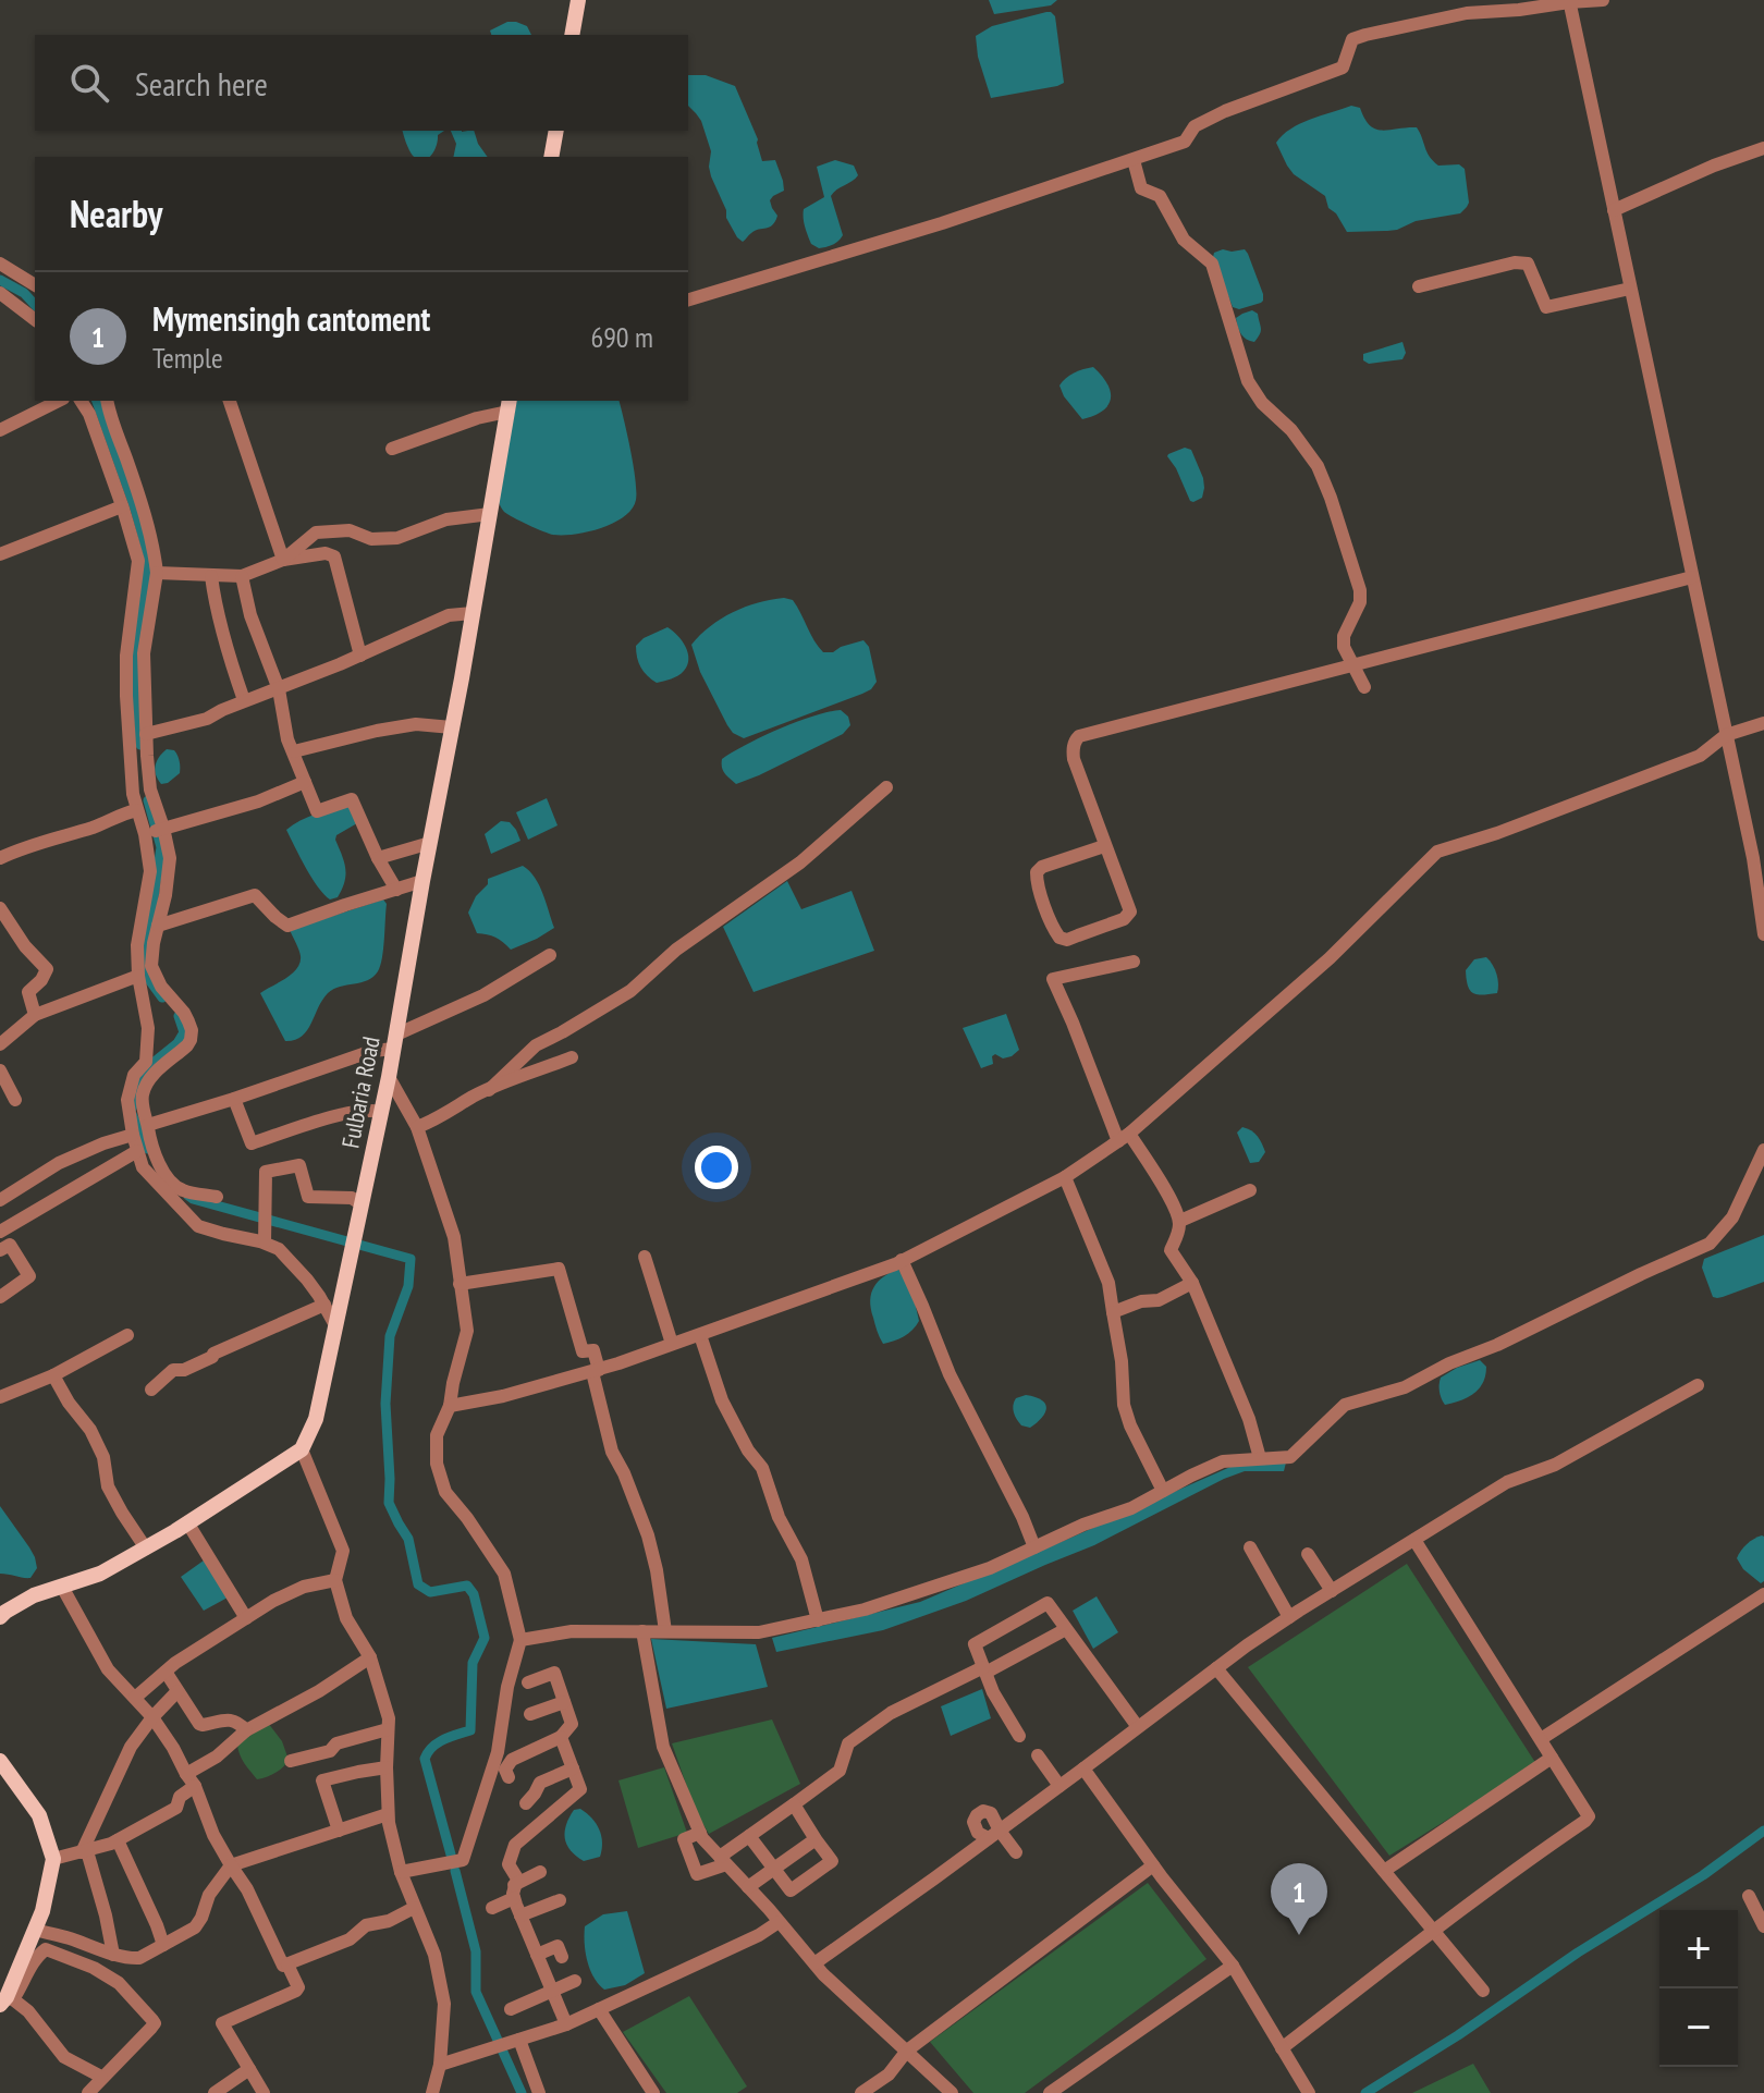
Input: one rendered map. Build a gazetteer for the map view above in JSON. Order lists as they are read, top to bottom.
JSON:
{
  "streets": {
    "main road": ["Fulbaria Road"]
  },
  "page": {
    "search": "Search here",
    "heading": "Nearby",
    "list": [
      {
        "mark": "1",
        "name": "Mymensingh cantoment",
        "note": "Temple",
        "value": "690 m"
      }
    ],
    "pins": "1",
    "map_buttons": ["+", "−"]
  }
}
